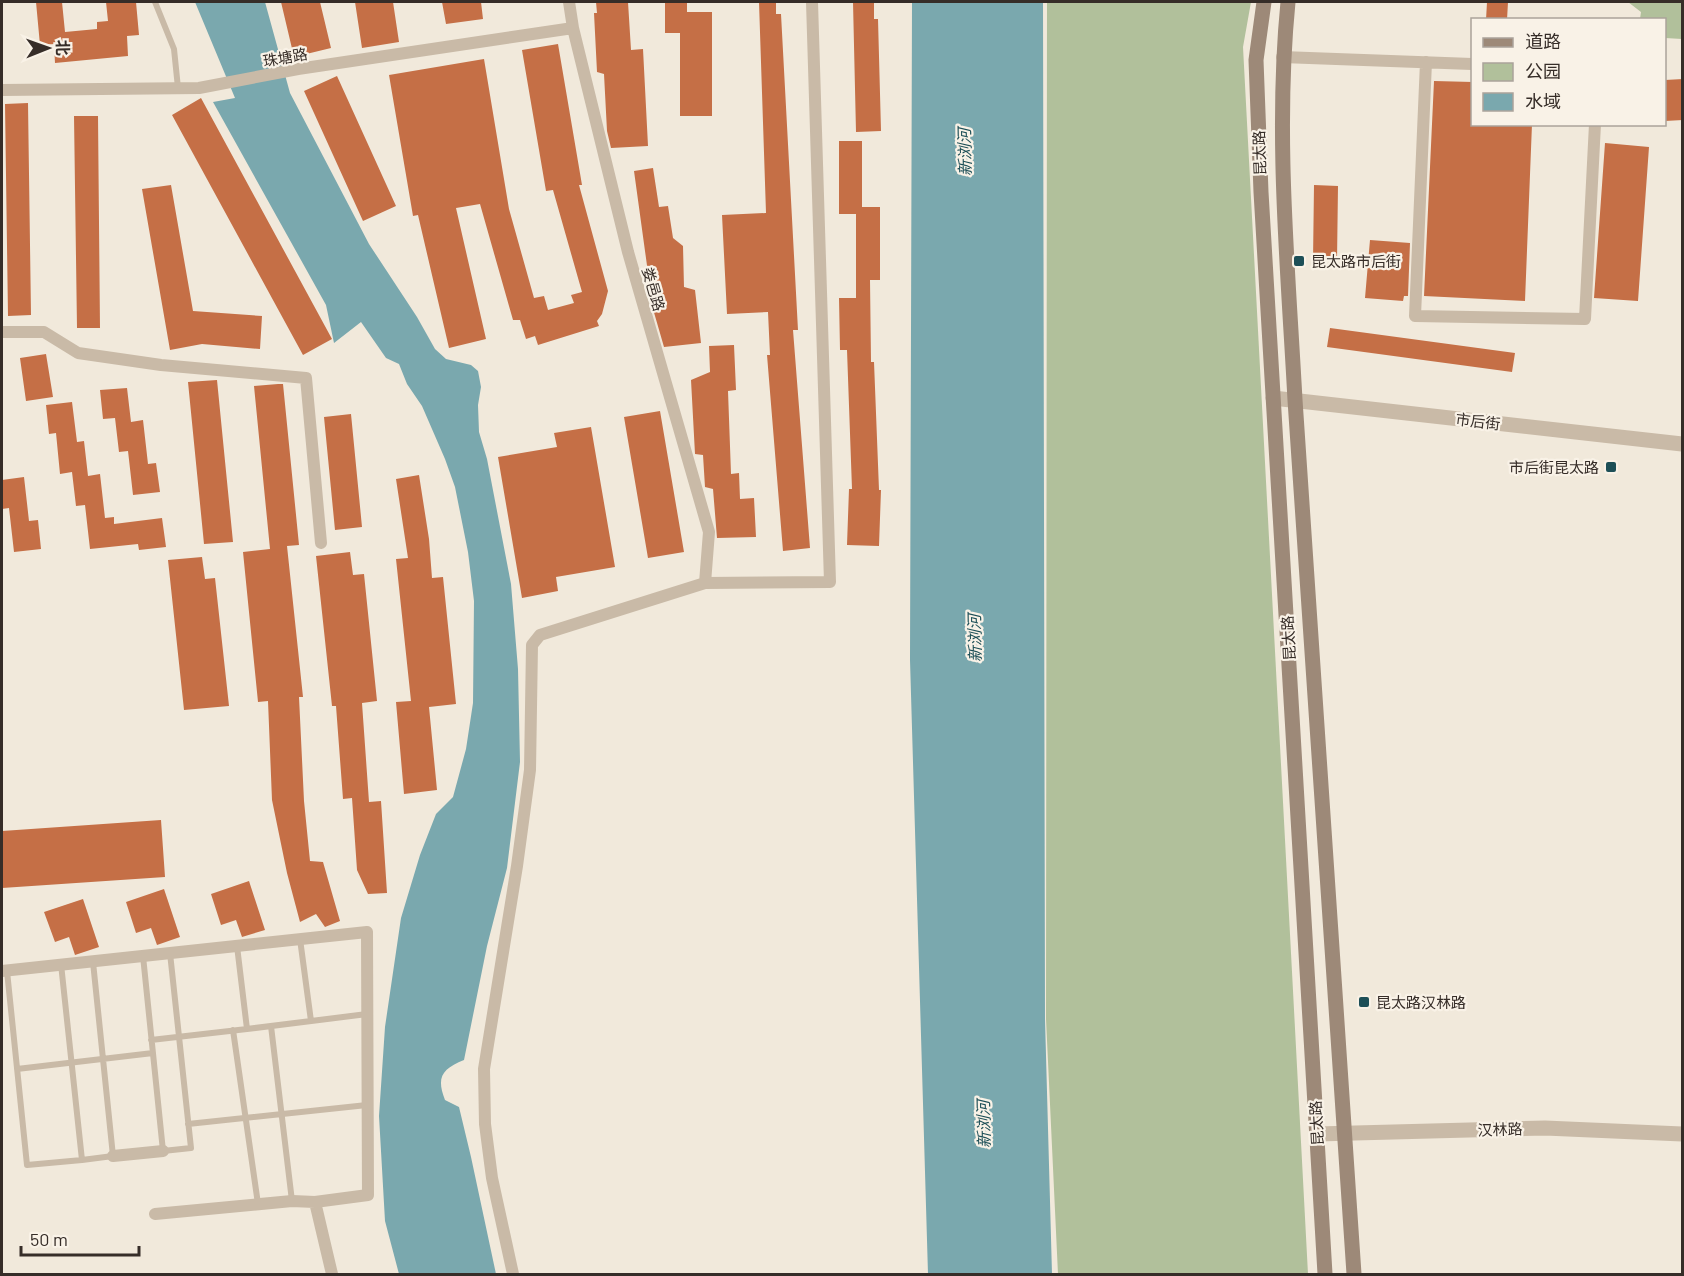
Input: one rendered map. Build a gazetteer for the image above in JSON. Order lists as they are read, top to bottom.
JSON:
{
  "streets": {
    "main road": ["昆太路"],
    "street": [
      "珠塘路",
      "娄邑路",
      "市后街",
      "汉林路"
    ]
  },
  "crossings": [
    ["珠塘路", "娄邑路"],
    ["昆太路", "市后街"],
    ["昆太路", "汉林路"]
  ],
  "water": ["新浏河"],
  "places": {
    "transit": ["昆太路市后街", "市后街昆太路", "昆太路汉林路"]
  },
  "legend": ["道路", "公园", "水域"],
  "scale_bar": "50 m",
  "north": "right"
}
